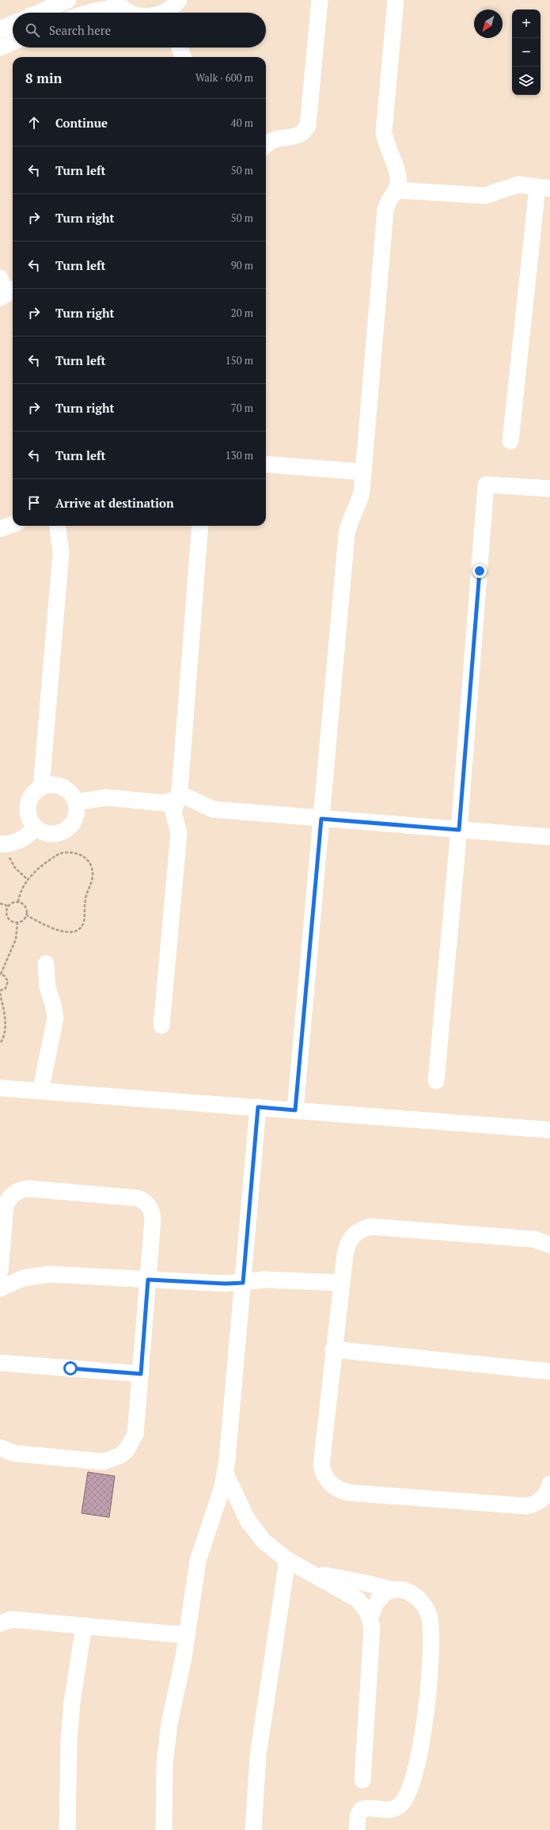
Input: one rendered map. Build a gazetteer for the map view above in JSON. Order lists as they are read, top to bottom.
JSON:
{
  "north": "bottom left",
  "page": {
    "map_buttons": ["+", "−"],
    "search": "Search here",
    "heading": ["8 min", "Walk · 600 m"],
    "list": [
      ["Continue", "40 m"],
      ["Turn left", "50 m"],
      ["Turn right", "50 m"],
      ["Turn left", "90 m"],
      ["Turn right", "20 m"],
      ["Turn left", "150 m"],
      ["Turn right", "70 m"],
      ["Turn left", "130 m"],
      "Arrive at destination"
    ]
  }
}
